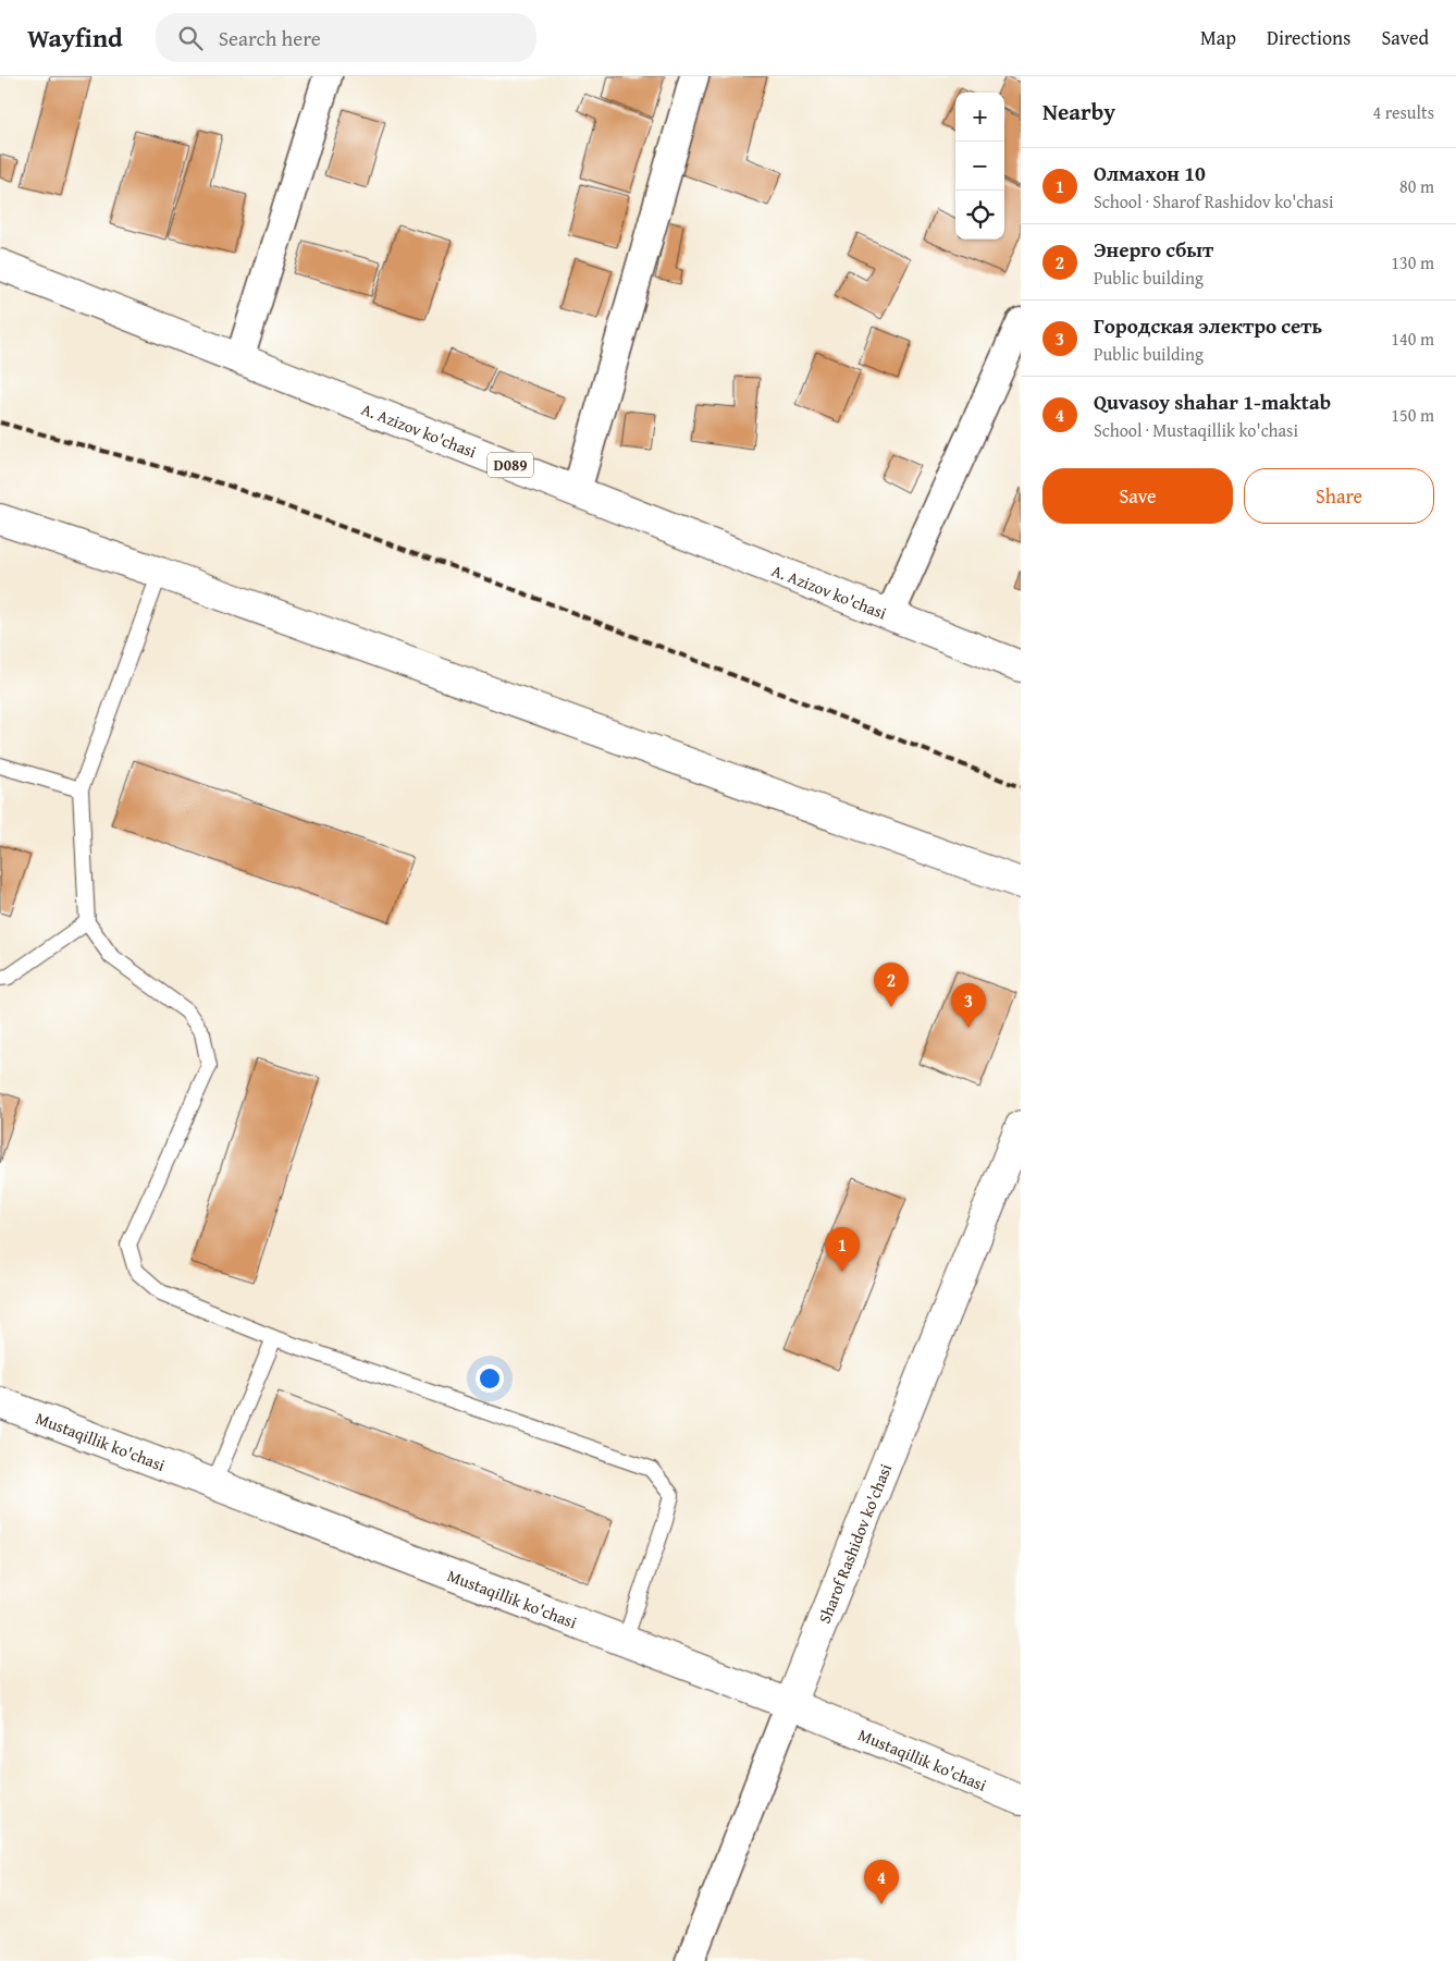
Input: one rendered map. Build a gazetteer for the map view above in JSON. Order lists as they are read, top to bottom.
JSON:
{
  "streets": {
    "street": [
      "A. Azizov ko'chasi",
      "D089",
      "Mustaqillik ko'chasi",
      "Sharof Rashidov ko'chasi"
    ]
  },
  "crossings": [
    ["Mustaqillik ko'chasi", "Sharof Rashidov ko'chasi"]
  ],
  "page": {
    "header": "Wayfind",
    "search": "Search here",
    "nav": ["Map", "Directions", "Saved"],
    "heading": ["Nearby", "4 results"],
    "map_buttons": ["+", "−"],
    "list": [
      {
        "mark": "1",
        "name": "Олмахон 10",
        "note": "School · Sharof Rashidov ko'chasi",
        "value": "80 m"
      },
      {
        "mark": "2",
        "name": "Энерго сбыт",
        "note": "Public building",
        "value": "130 m"
      },
      {
        "mark": "3",
        "name": "Городская электро сеть",
        "note": "Public building",
        "value": "140 m"
      },
      {
        "mark": "4",
        "name": "Quvasoy shahar 1-maktab",
        "note": "School · Mustaqillik ko'chasi",
        "value": "150 m"
      }
    ],
    "buttons": ["Save", "Share"],
    "pins": [
      "2",
      "3",
      "1",
      "4"
    ]
  }
}
